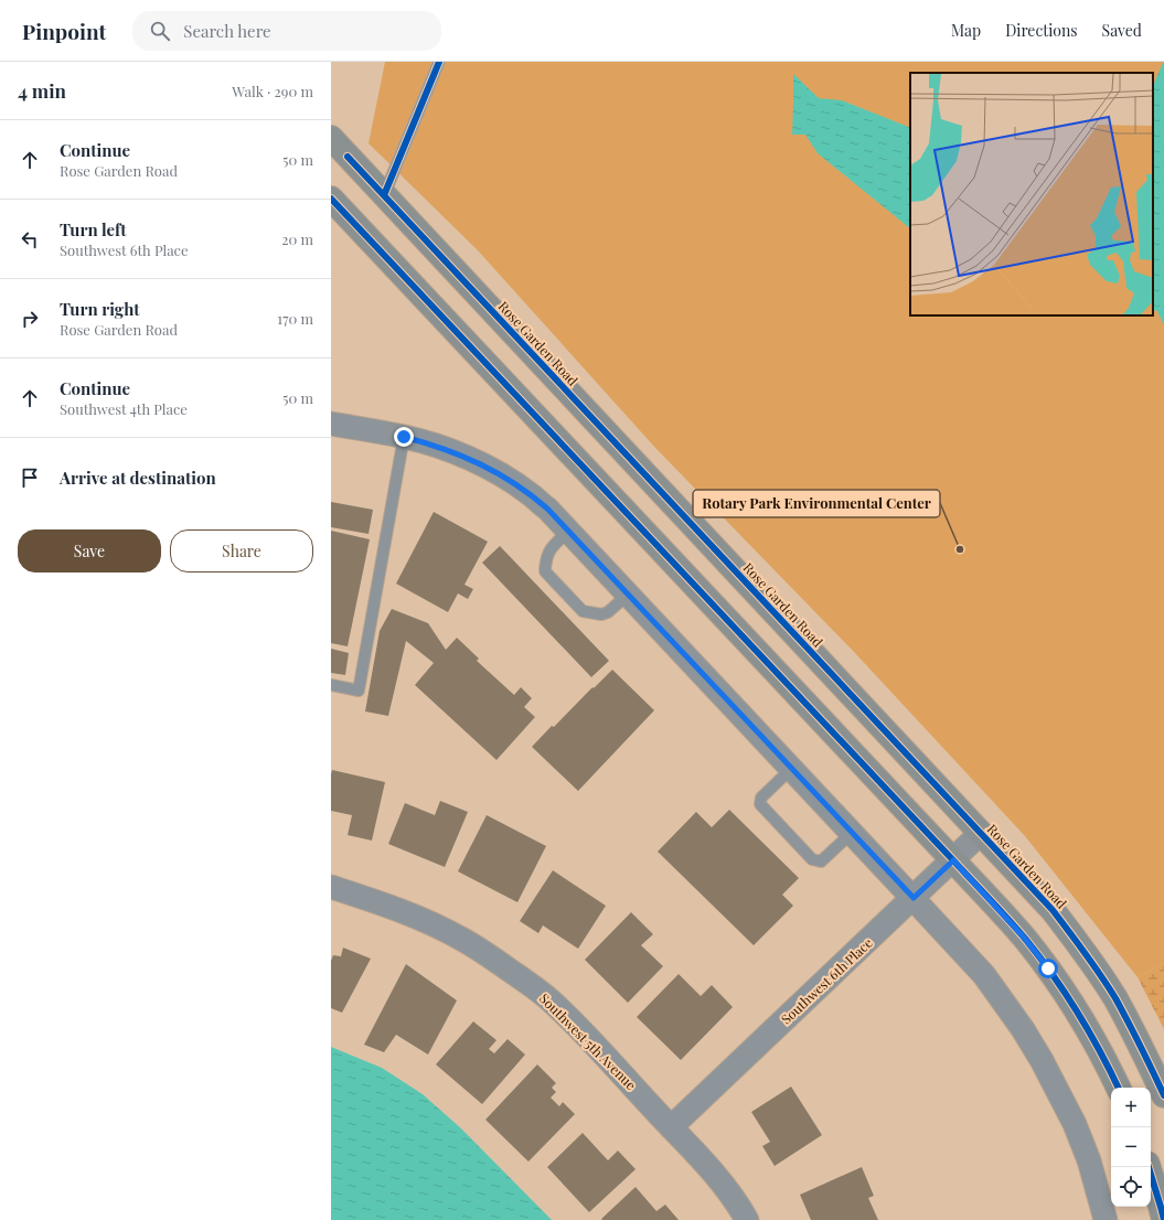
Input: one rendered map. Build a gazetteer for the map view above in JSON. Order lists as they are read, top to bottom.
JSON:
{
  "streets": {
    "street": ["Rose Garden Road", "Southwest 6th Place", "Southwest 5th Avenue"]
  },
  "crossings": [
    ["Rose Garden Road", "Southwest 6th Place"],
    ["Southwest 6th Place", "Southwest 5th Avenue"]
  ],
  "places": ["Rotary Park Environmental Center"],
  "page": {
    "header": "Pinpoint",
    "search": "Search here",
    "nav": ["Map", "Directions", "Saved"],
    "heading": ["4 min", "Walk · 290 m"],
    "list": [
      ["Continue", "Rose Garden Road", "50 m"],
      ["Turn left", "Southwest 6th Place", "20 m"],
      ["Turn right", "Rose Garden Road", "170 m"],
      ["Continue", "Southwest 4th Place", "50 m"],
      "Arrive at destination"
    ],
    "buttons": ["Save", "Share"],
    "map_buttons": ["+", "−"]
  }
}
